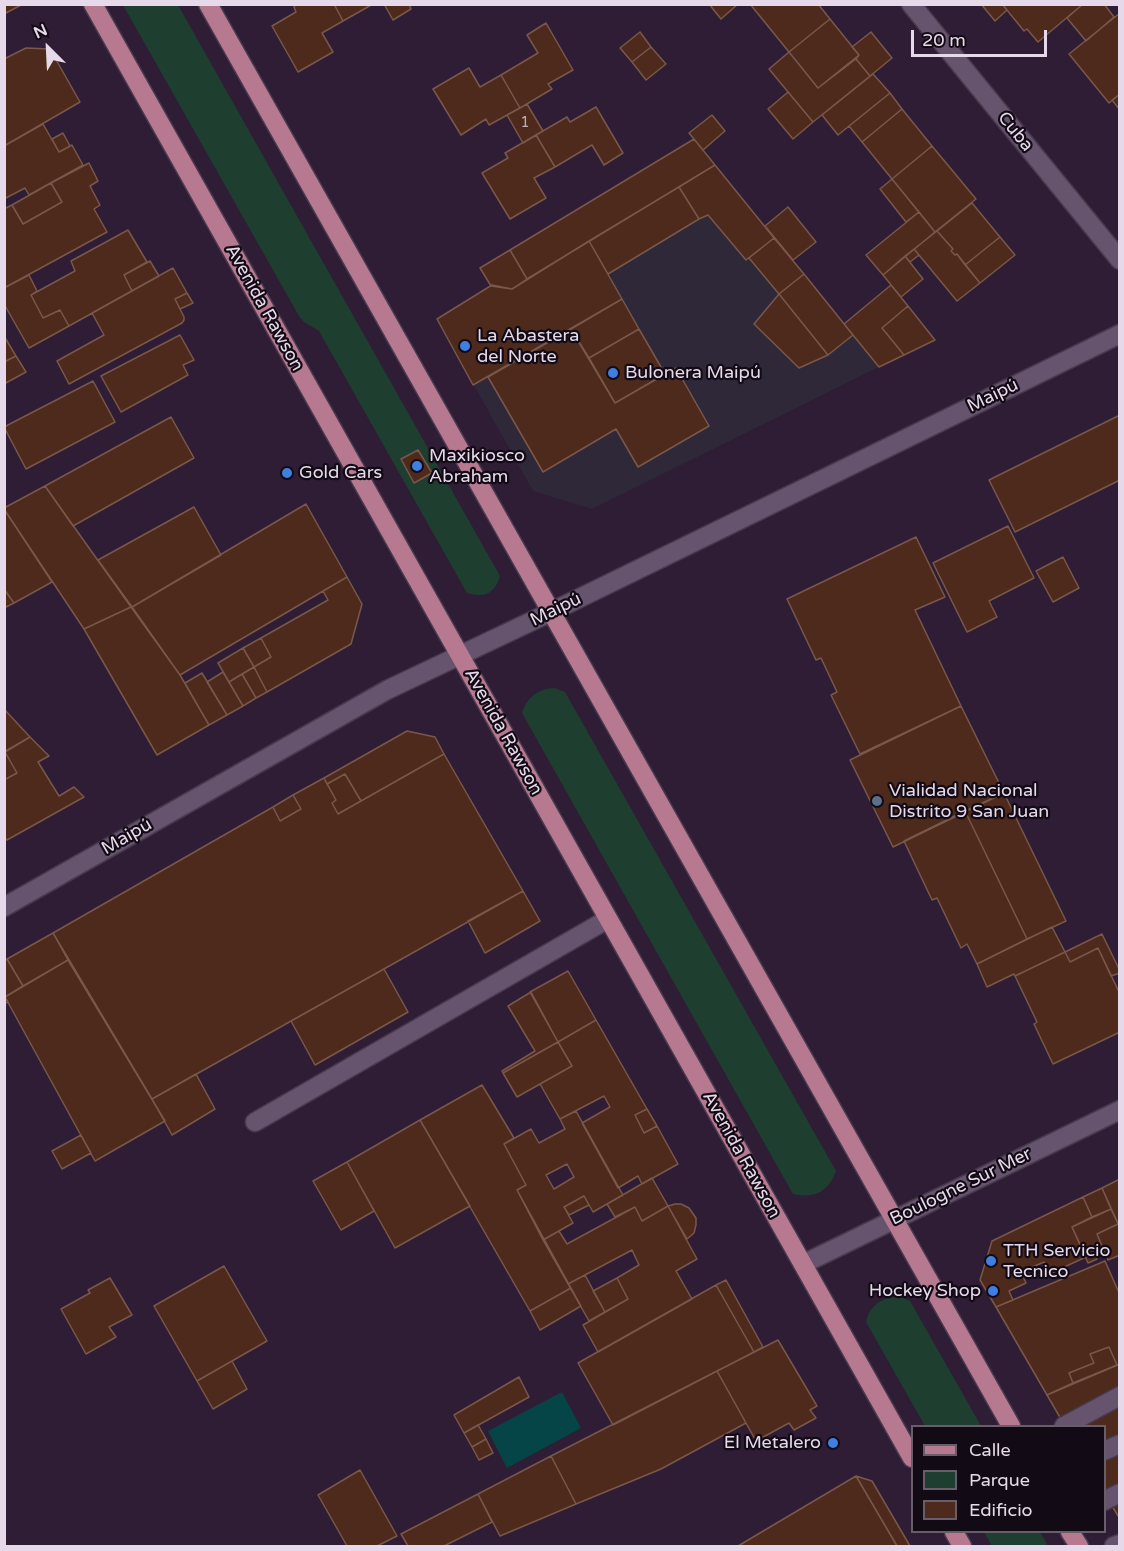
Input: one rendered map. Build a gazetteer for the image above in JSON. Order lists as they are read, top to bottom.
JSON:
{
  "streets": {
    "main road": ["Avenida Rawson"],
    "street": ["Cuba", "Maipú", "Boulogne Sur Mer"]
  },
  "crossings": [
    ["Avenida Rawson", "Maipú"],
    ["Avenida Rawson", "Boulogne Sur Mer"]
  ],
  "places": [
    "La Abastera del Norte",
    "Bulonera Maipú",
    "Maxikiosco Abraham",
    "Gold Cars",
    "Vialidad Nacional Distrito 9 San Juan",
    "TTH Servicio Tecnico",
    "Hockey Shop",
    "El Metalero"
  ],
  "house_numbers": ["1"],
  "legend": ["Calle", "Parque", "Edificio"],
  "scale_bar": "20 m",
  "north": "top left"
}
